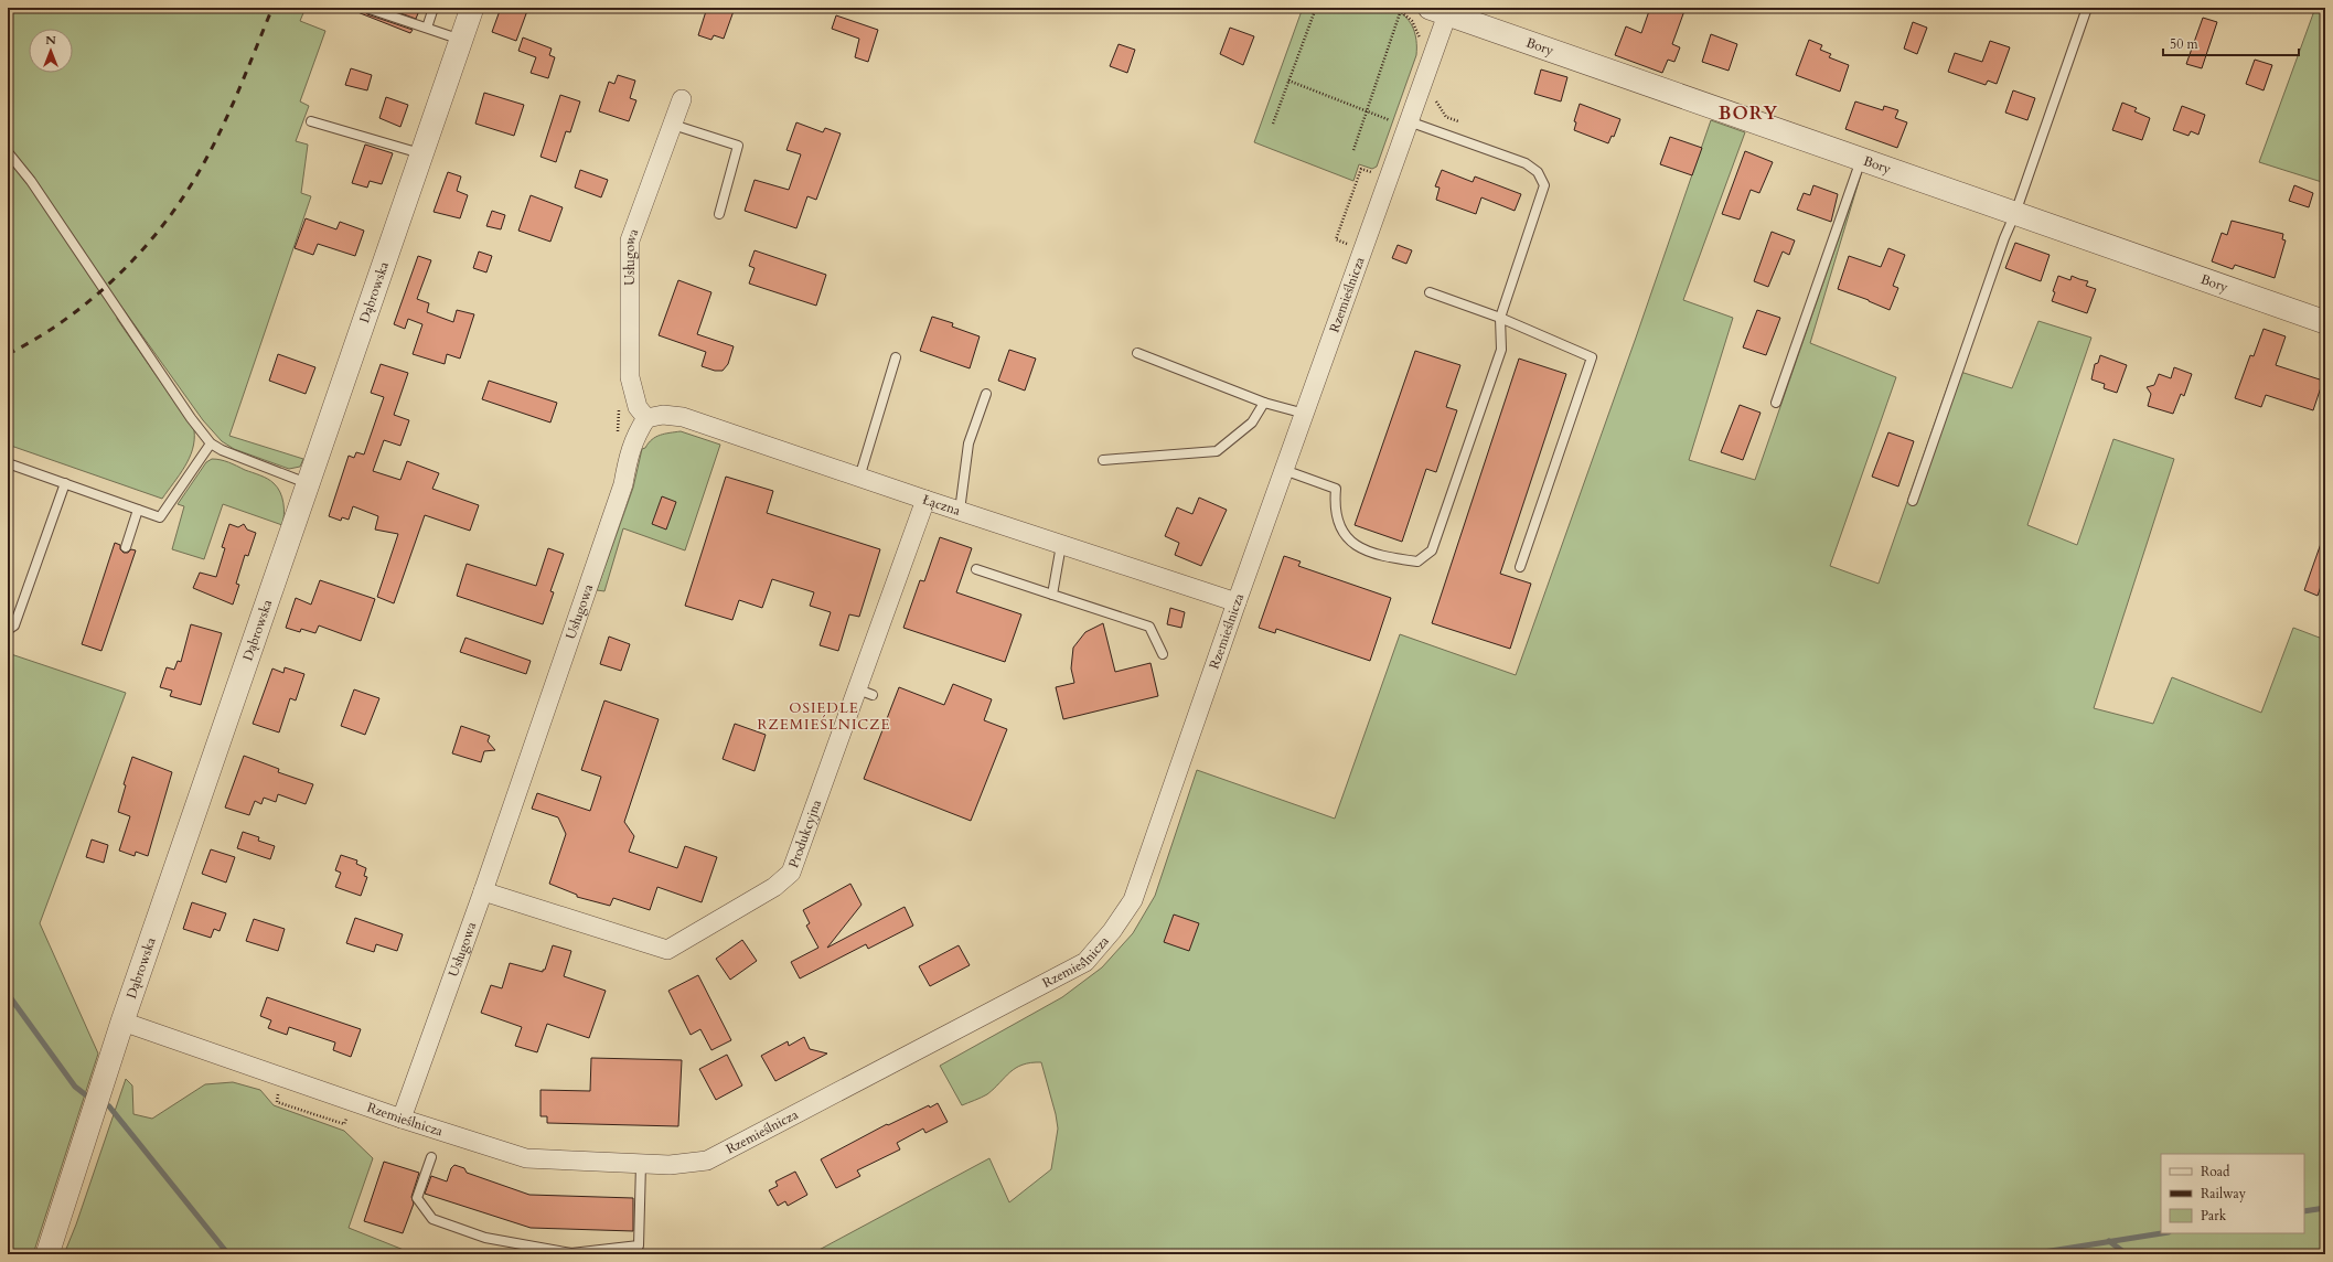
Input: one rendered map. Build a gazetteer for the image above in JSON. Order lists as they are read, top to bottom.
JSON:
{
  "streets": {
    "street": [
      "Bory",
      "Usługowa",
      "Dąbrowska",
      "Rzemieślnicza",
      "Łączna",
      "Produkcyjna"
    ]
  },
  "crossings": [
    ["Bory", "Rzemieślnicza"],
    ["Usługowa", "Rzemieślnicza"],
    ["Usługowa", "Łączna"],
    ["Usługowa", "Produkcyjna"],
    ["Dąbrowska", "Rzemieślnicza"],
    ["Rzemieślnicza", "Łączna"],
    ["Łączna", "Produkcyjna"]
  ],
  "districts": ["BORY", "OSIEDLE RZEMIEŚLNICZE"],
  "legend": ["Road", "Railway", "Park"],
  "scale_bar": "50 m",
  "north": "top"
}
